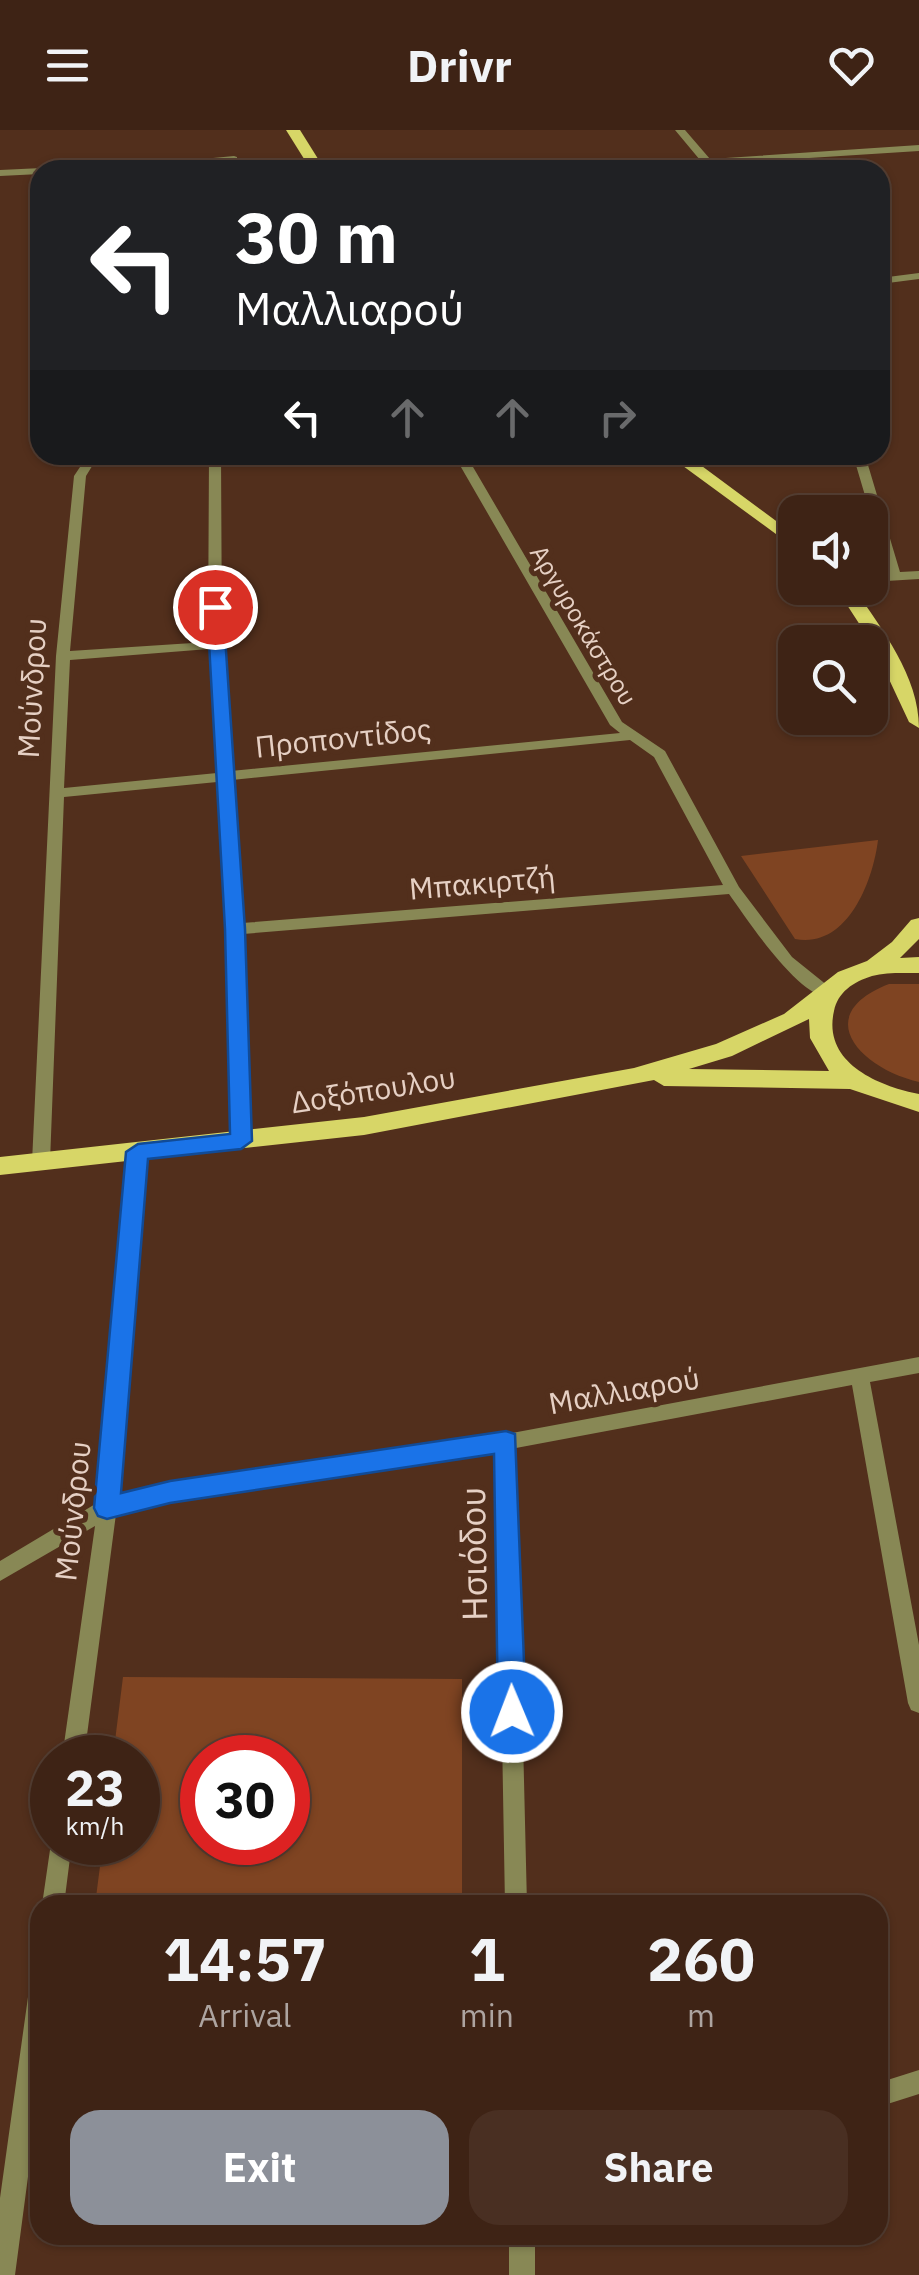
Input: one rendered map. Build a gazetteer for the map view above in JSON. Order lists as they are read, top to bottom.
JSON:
{
  "streets": {
    "main road": ["Δοξόπουλου"],
    "street": [
      "Αργυροκάστρου",
      "Μούνδρου",
      "Προποντίδος",
      "Μπακιρτζή",
      "Μαλλιαρού",
      "Ησιόδου"
    ]
  },
  "crossings": [
    ["Αργυροκάστρου", "Προποντίδος"],
    ["Αργυροκάστρου", "Μπακιρτζή"],
    ["Μούνδρου", "Προποντίδος"],
    ["Μούνδρου", "Δοξόπουλου"],
    ["Μούνδρου", "Μαλλιαρού"],
    ["Μαλλιαρού", "Ησιόδου"]
  ],
  "page": {
    "header": "Drivr",
    "turn": ["30 m", "Μαλλιαρού"],
    "speed": "23 km/h",
    "limit": "30",
    "eta": [
      "14:57",
      "Arrival",
      "1",
      "min",
      "260",
      "m"
    ],
    "buttons": ["Exit", "Share"]
  }
}
